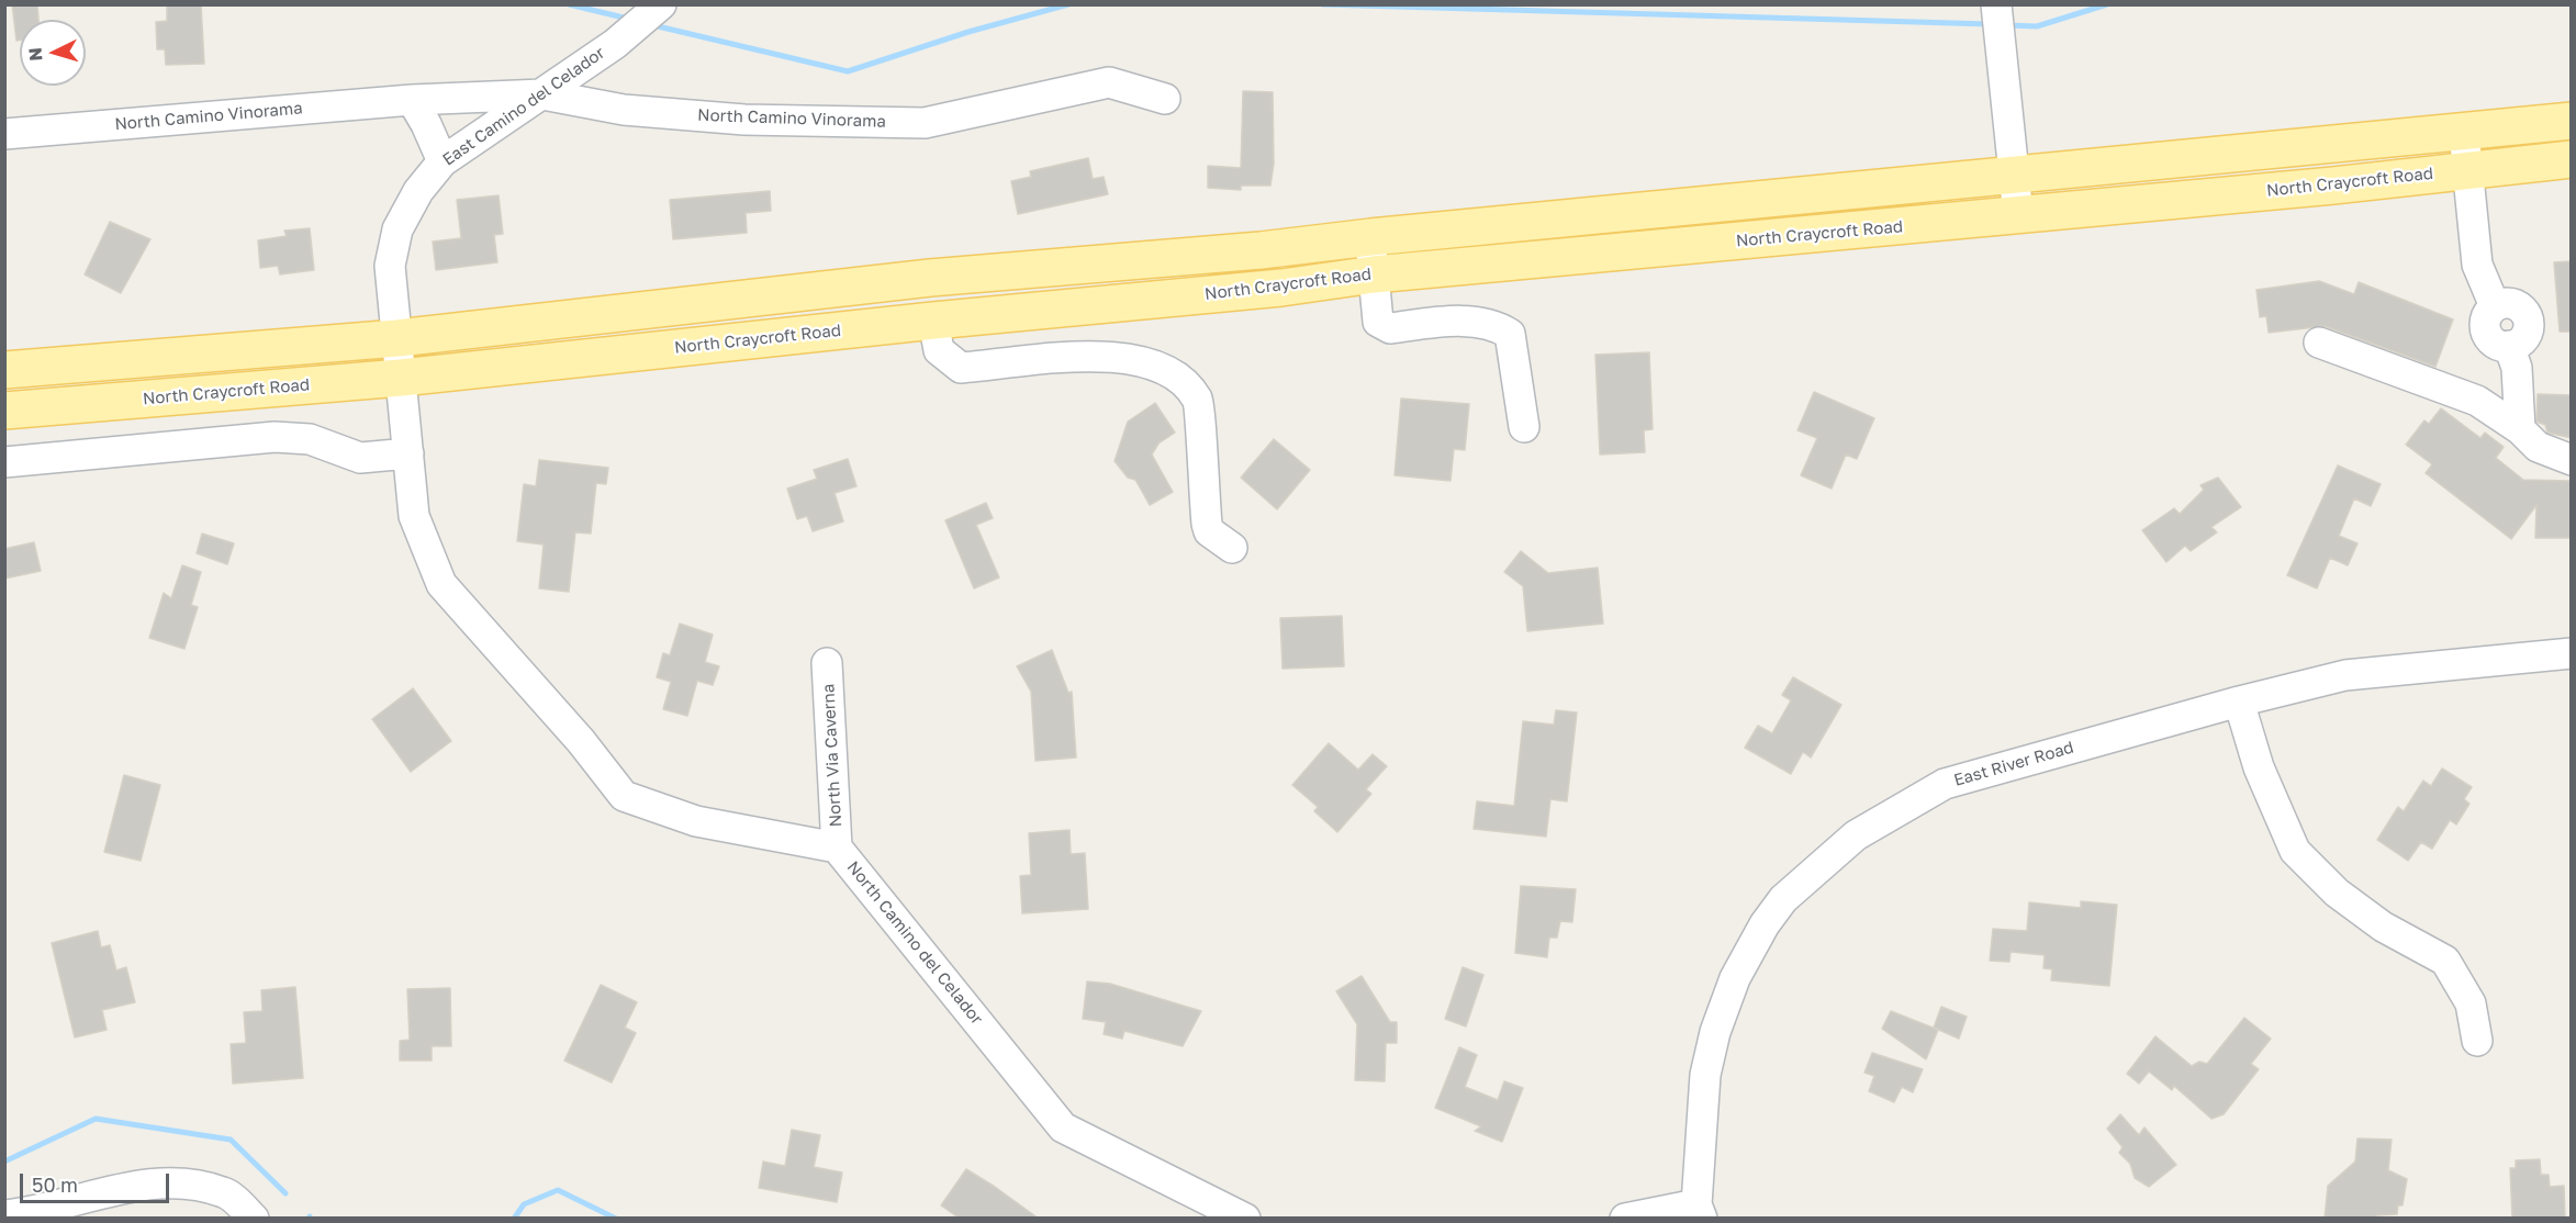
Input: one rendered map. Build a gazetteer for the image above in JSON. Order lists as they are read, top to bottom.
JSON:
{
  "streets": {
    "main road": ["North Craycroft Road"],
    "street": [
      "East Camino del Celador",
      "North Camino Vinorama",
      "North Via Caverna",
      "East River Road",
      "North Camino del Celador"
    ]
  },
  "crossings": [
    ["East Camino del Celador", "North Camino Vinorama"],
    ["East Camino del Celador", "North Camino del Celador"],
    ["North Craycroft Road", "North Camino del Celador"],
    ["North Via Caverna", "North Camino del Celador"]
  ],
  "scale_bar": "50 m",
  "north": "left"
}
